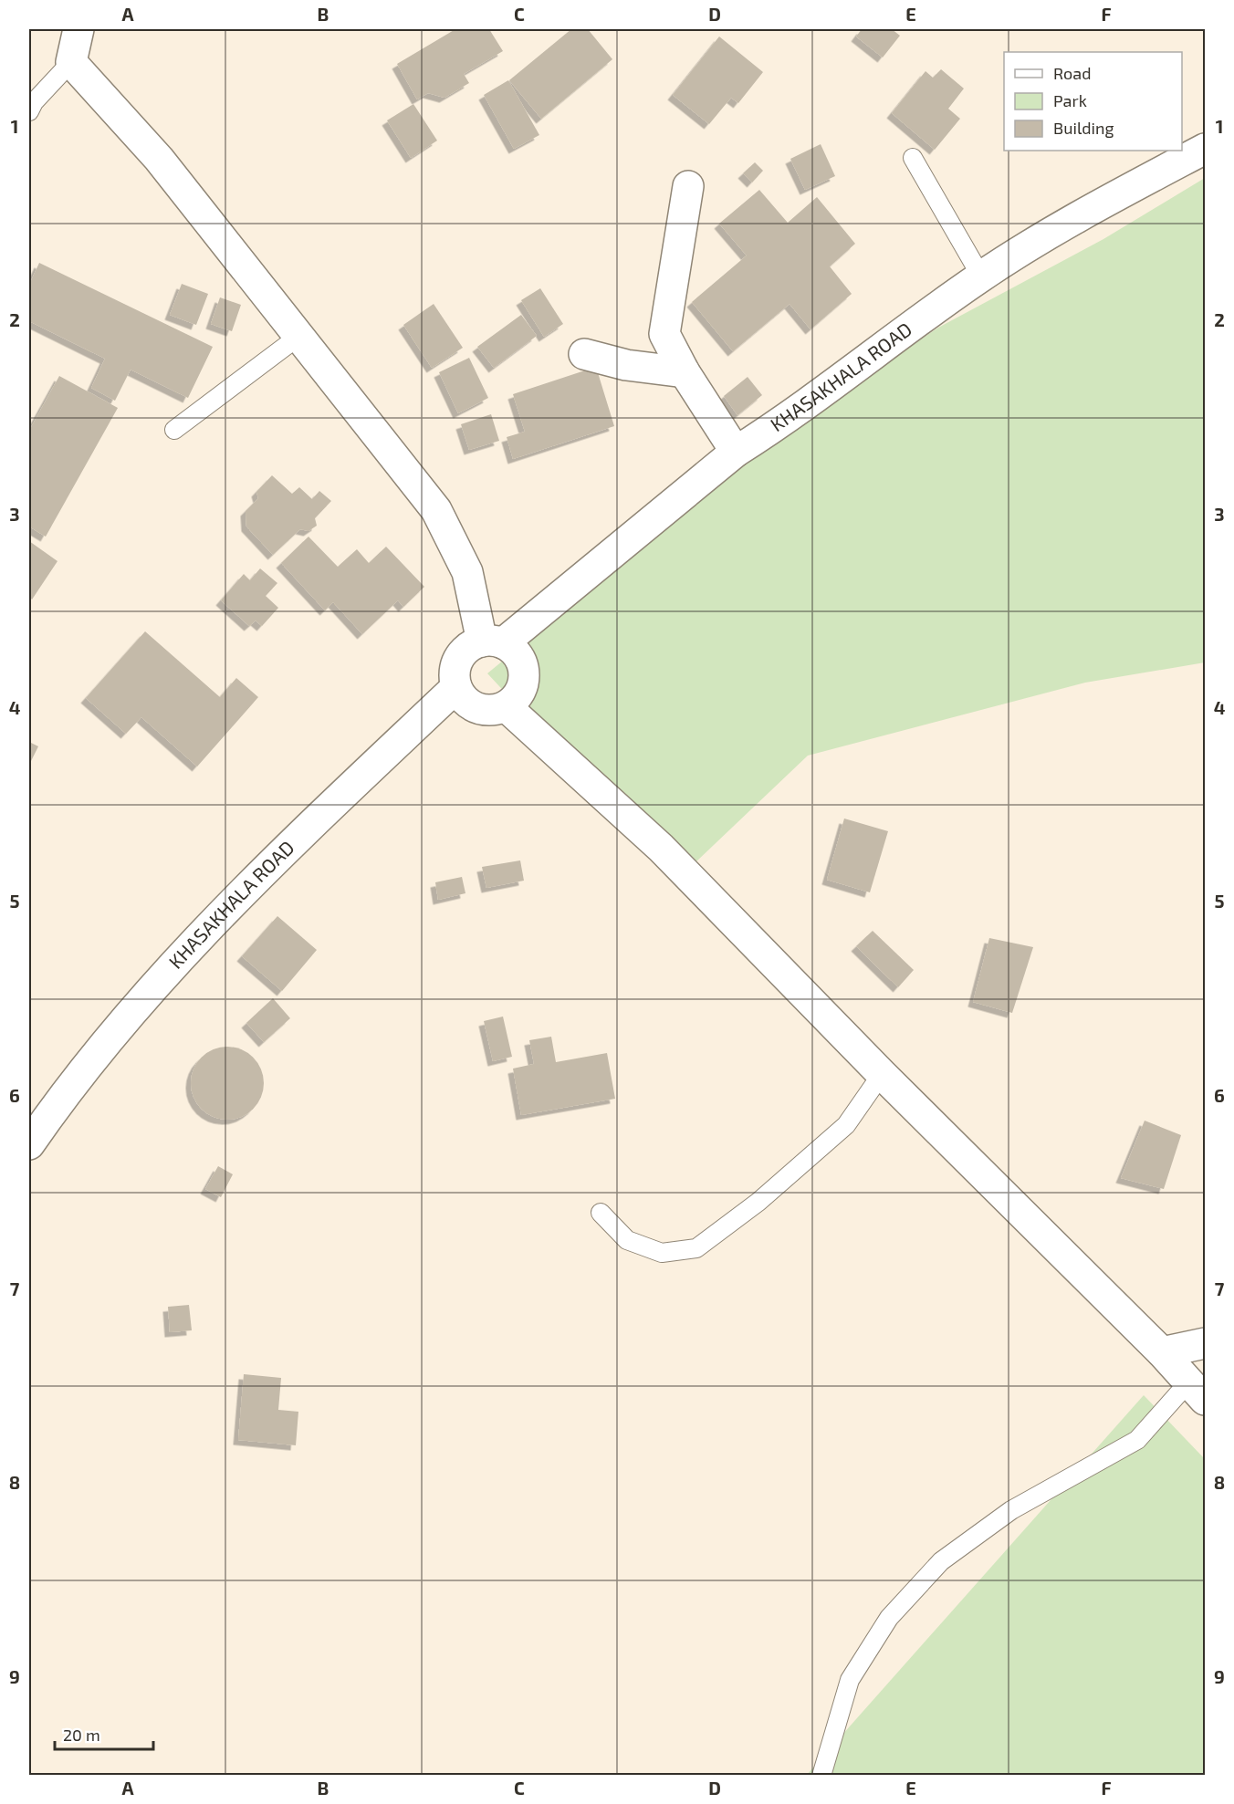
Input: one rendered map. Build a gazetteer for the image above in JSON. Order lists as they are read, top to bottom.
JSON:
{
  "streets": {
    "street": ["KHASAKHALA ROAD"]
  },
  "legend": ["Road", "Park", "Building"],
  "scale_bar": "20 m",
  "grid": {
    "columns": [
      "A",
      "B",
      "C",
      "D",
      "E",
      "F"
    ],
    "rows": [
      "1",
      "2",
      "3",
      "4",
      "5",
      "6",
      "7",
      "8",
      "9"
    ]
  }
}
